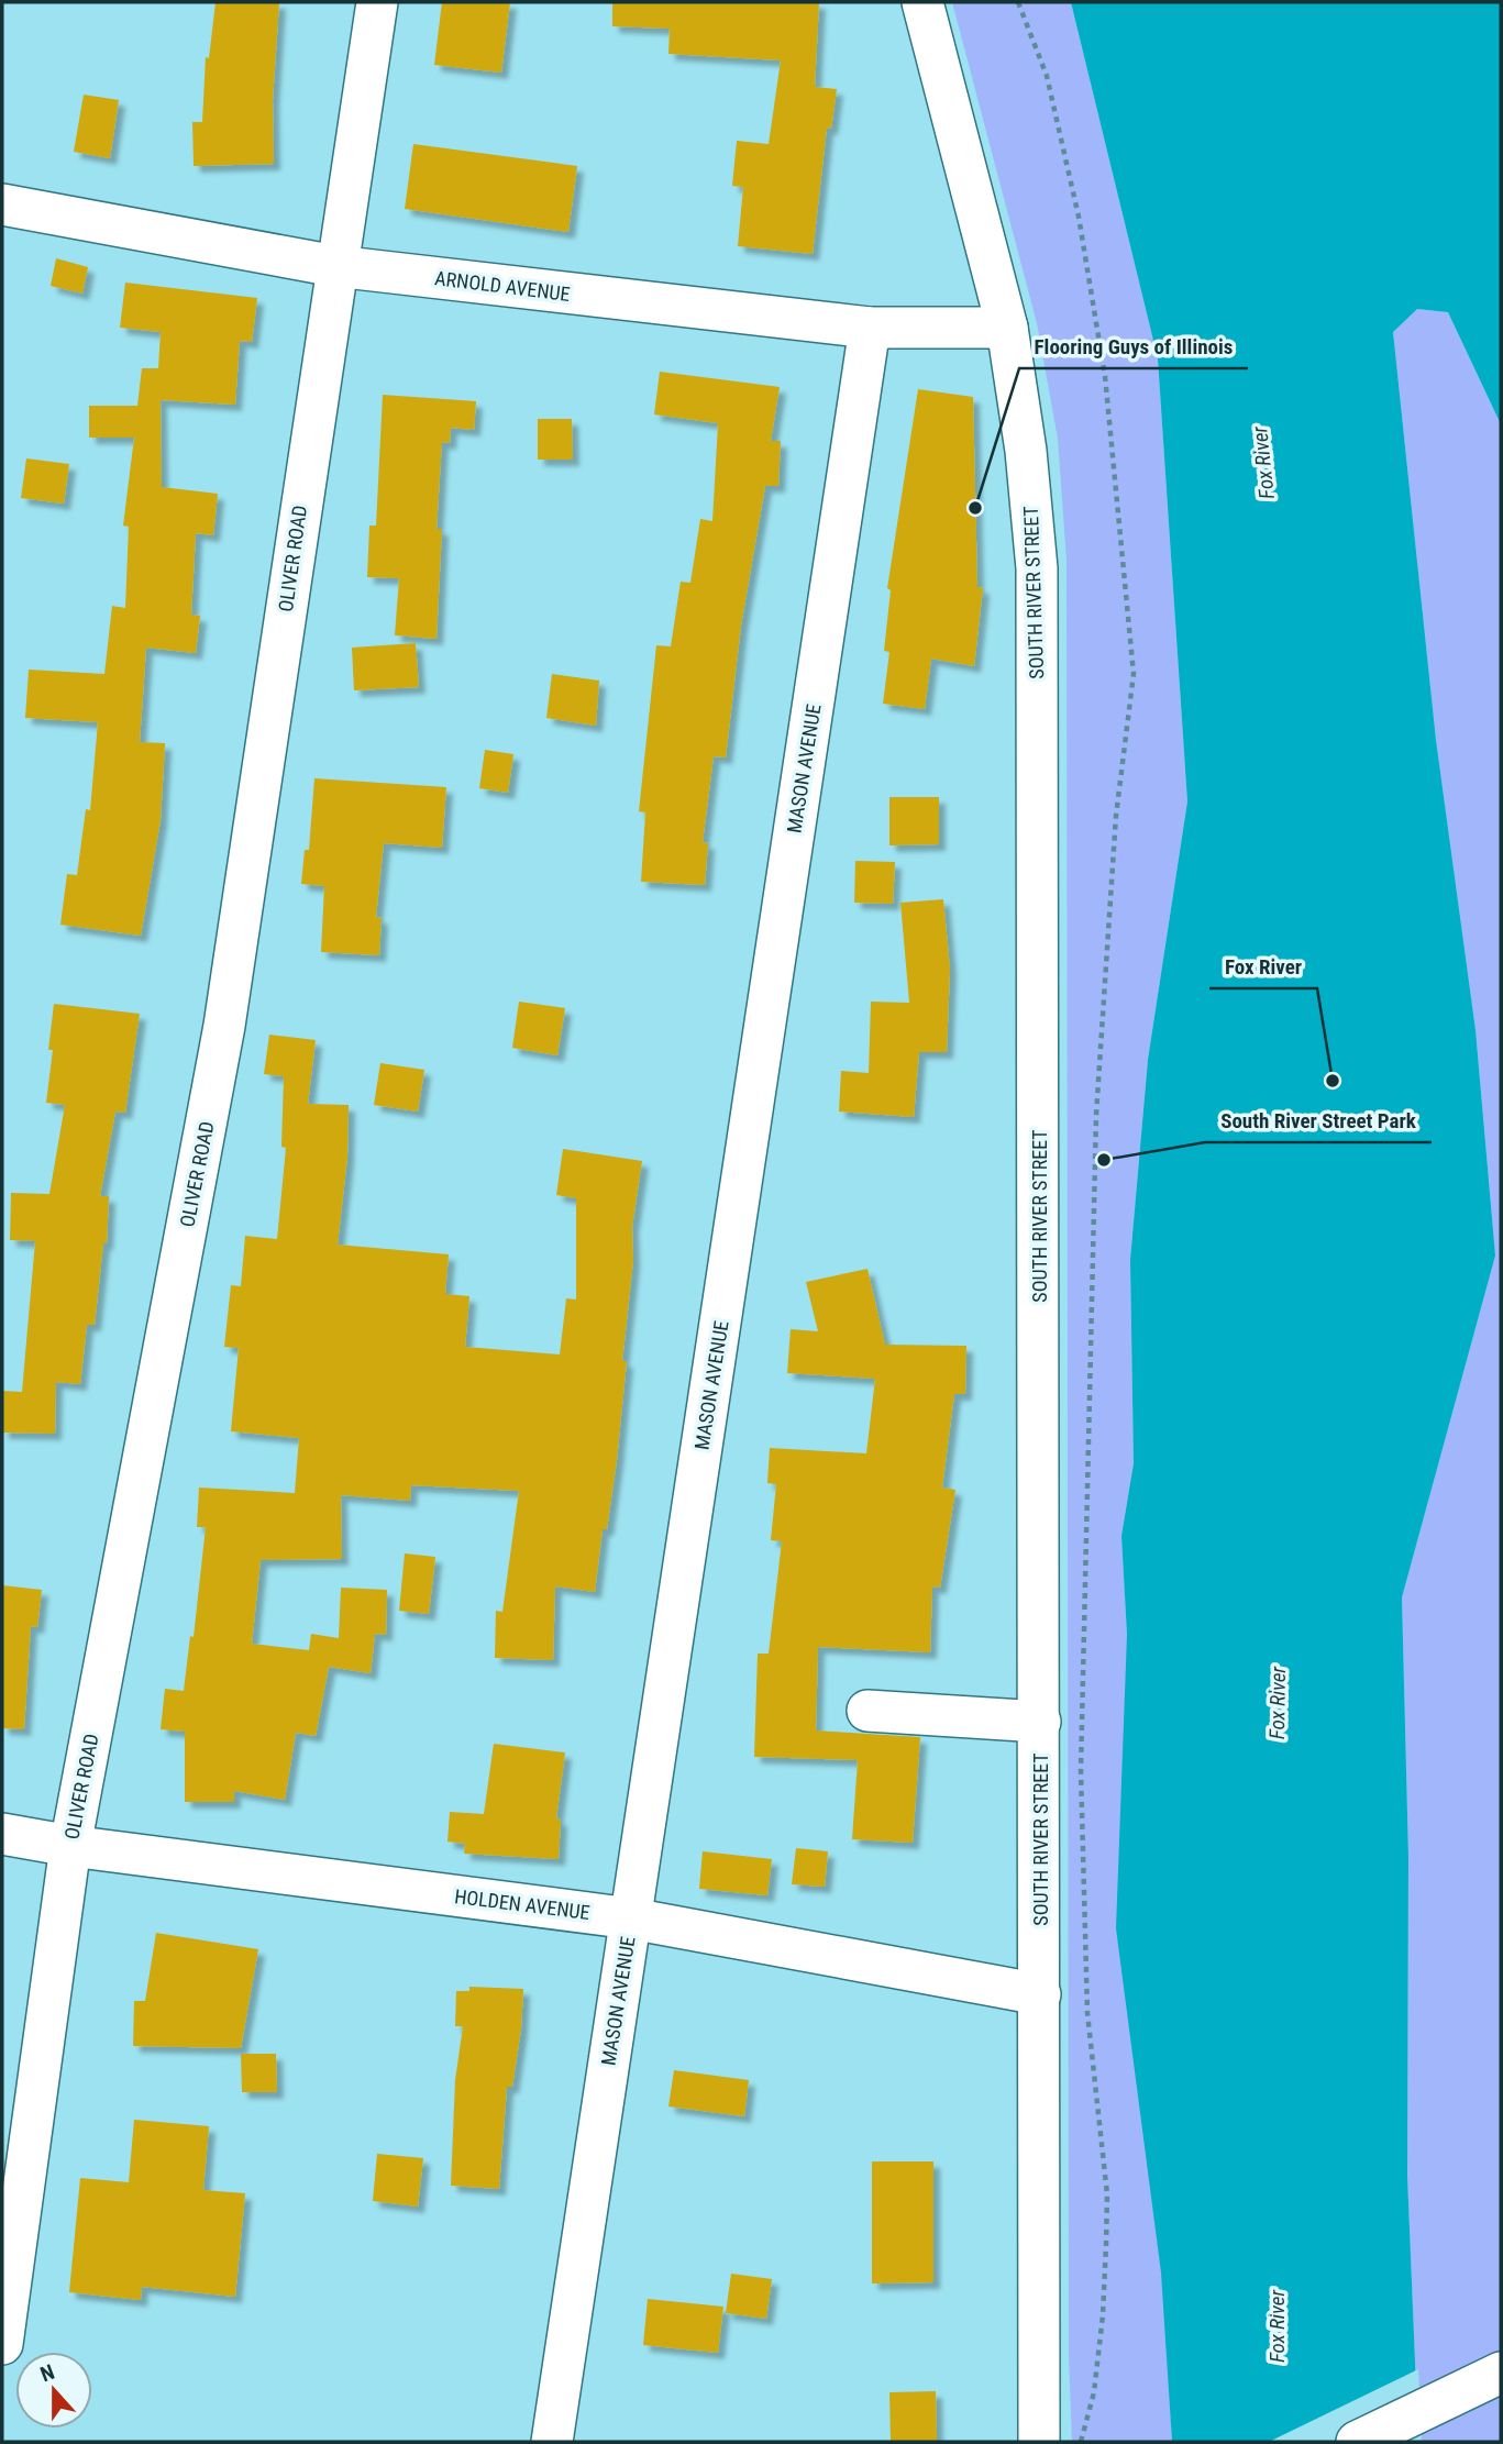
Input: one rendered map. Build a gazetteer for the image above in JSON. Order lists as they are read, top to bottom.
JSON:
{
  "streets": {
    "street": [
      "ARNOLD AVENUE",
      "OLIVER ROAD",
      "SOUTH RIVER STREET",
      "MASON AVENUE",
      "HOLDEN AVENUE"
    ]
  },
  "crossings": [
    ["ARNOLD AVENUE", "OLIVER ROAD"],
    ["ARNOLD AVENUE", "SOUTH RIVER STREET"],
    ["ARNOLD AVENUE", "MASON AVENUE"],
    ["OLIVER ROAD", "HOLDEN AVENUE"],
    ["SOUTH RIVER STREET", "HOLDEN AVENUE"],
    ["MASON AVENUE", "HOLDEN AVENUE"]
  ],
  "water": ["Fox River"],
  "places": ["Flooring Guys of Illinois", "Fox River", "South River Street Park"],
  "north": "top"
}
